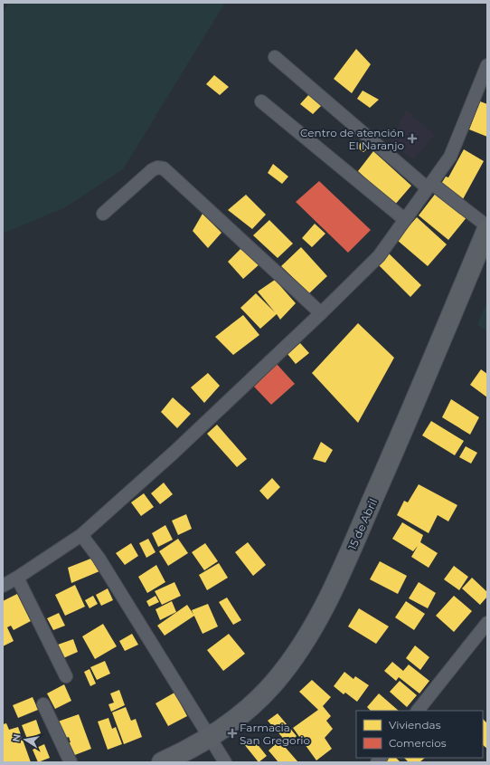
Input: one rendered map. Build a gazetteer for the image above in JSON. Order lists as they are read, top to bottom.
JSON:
{
  "streets": {
    "main road": ["15 de Abril"]
  },
  "places": {
    "health": ["Centro de atención El Naranjo", "Farmacia San Gregorio"]
  },
  "legend": ["Viviendas", "Comercios"],
  "north": "left"
}
